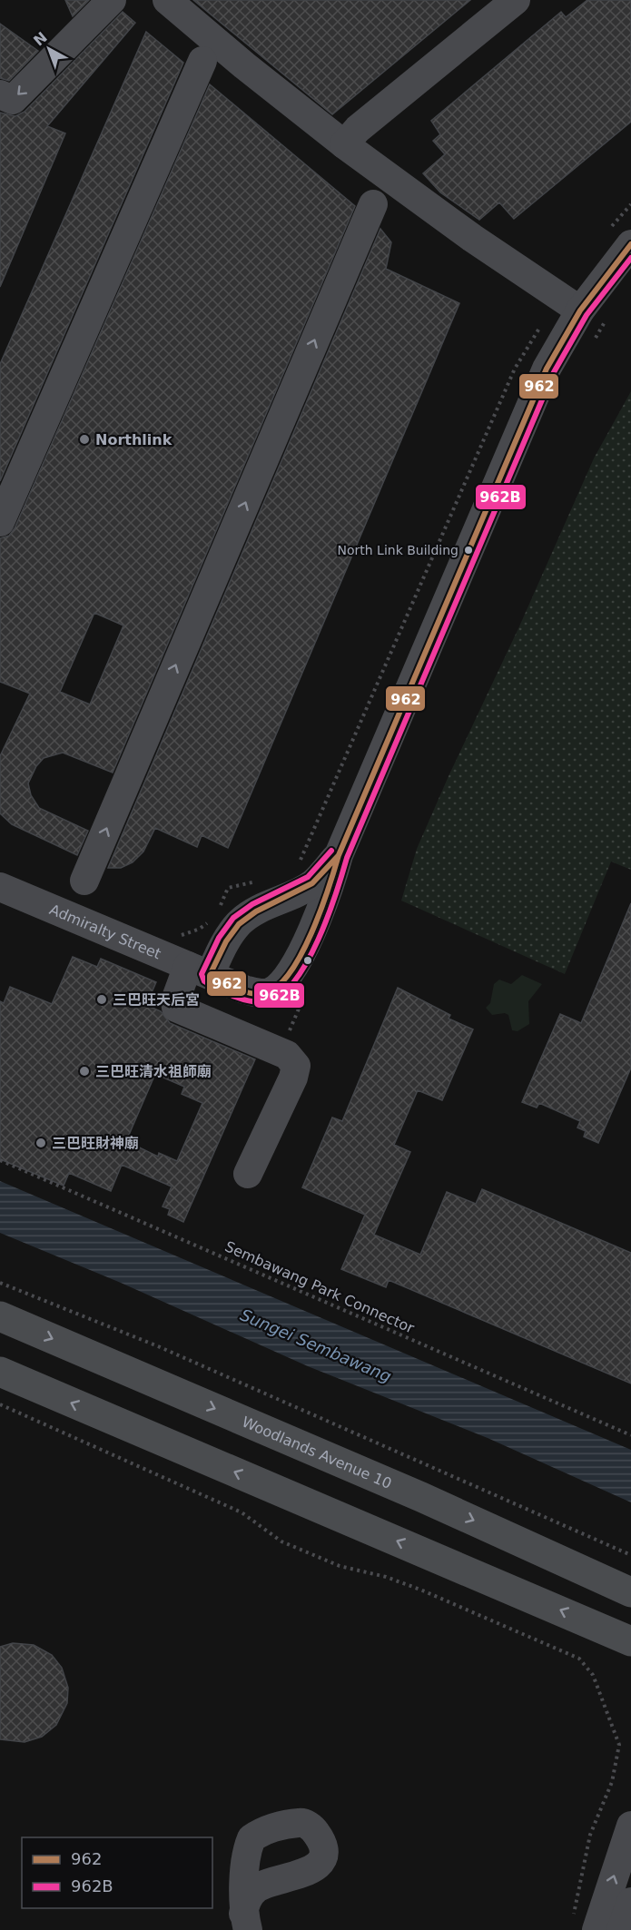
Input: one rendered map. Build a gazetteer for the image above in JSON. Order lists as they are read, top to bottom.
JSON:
{
  "streets": {
    "main road": ["Woodlands Avenue 10"],
    "street": ["Admiralty Street"],
    "path": ["Sembawang Park Connector"]
  },
  "water": ["Sungei Sembawang"],
  "places": [
    "Northlink",
    "North Link Building",
    "三巴旺天后宮",
    "三巴旺清水祖師廟",
    "三巴旺財神廟"
  ],
  "lines": ["transit line 962", "transit line 962B"],
  "legend": ["962", "962B"],
  "north": "top left"
}
